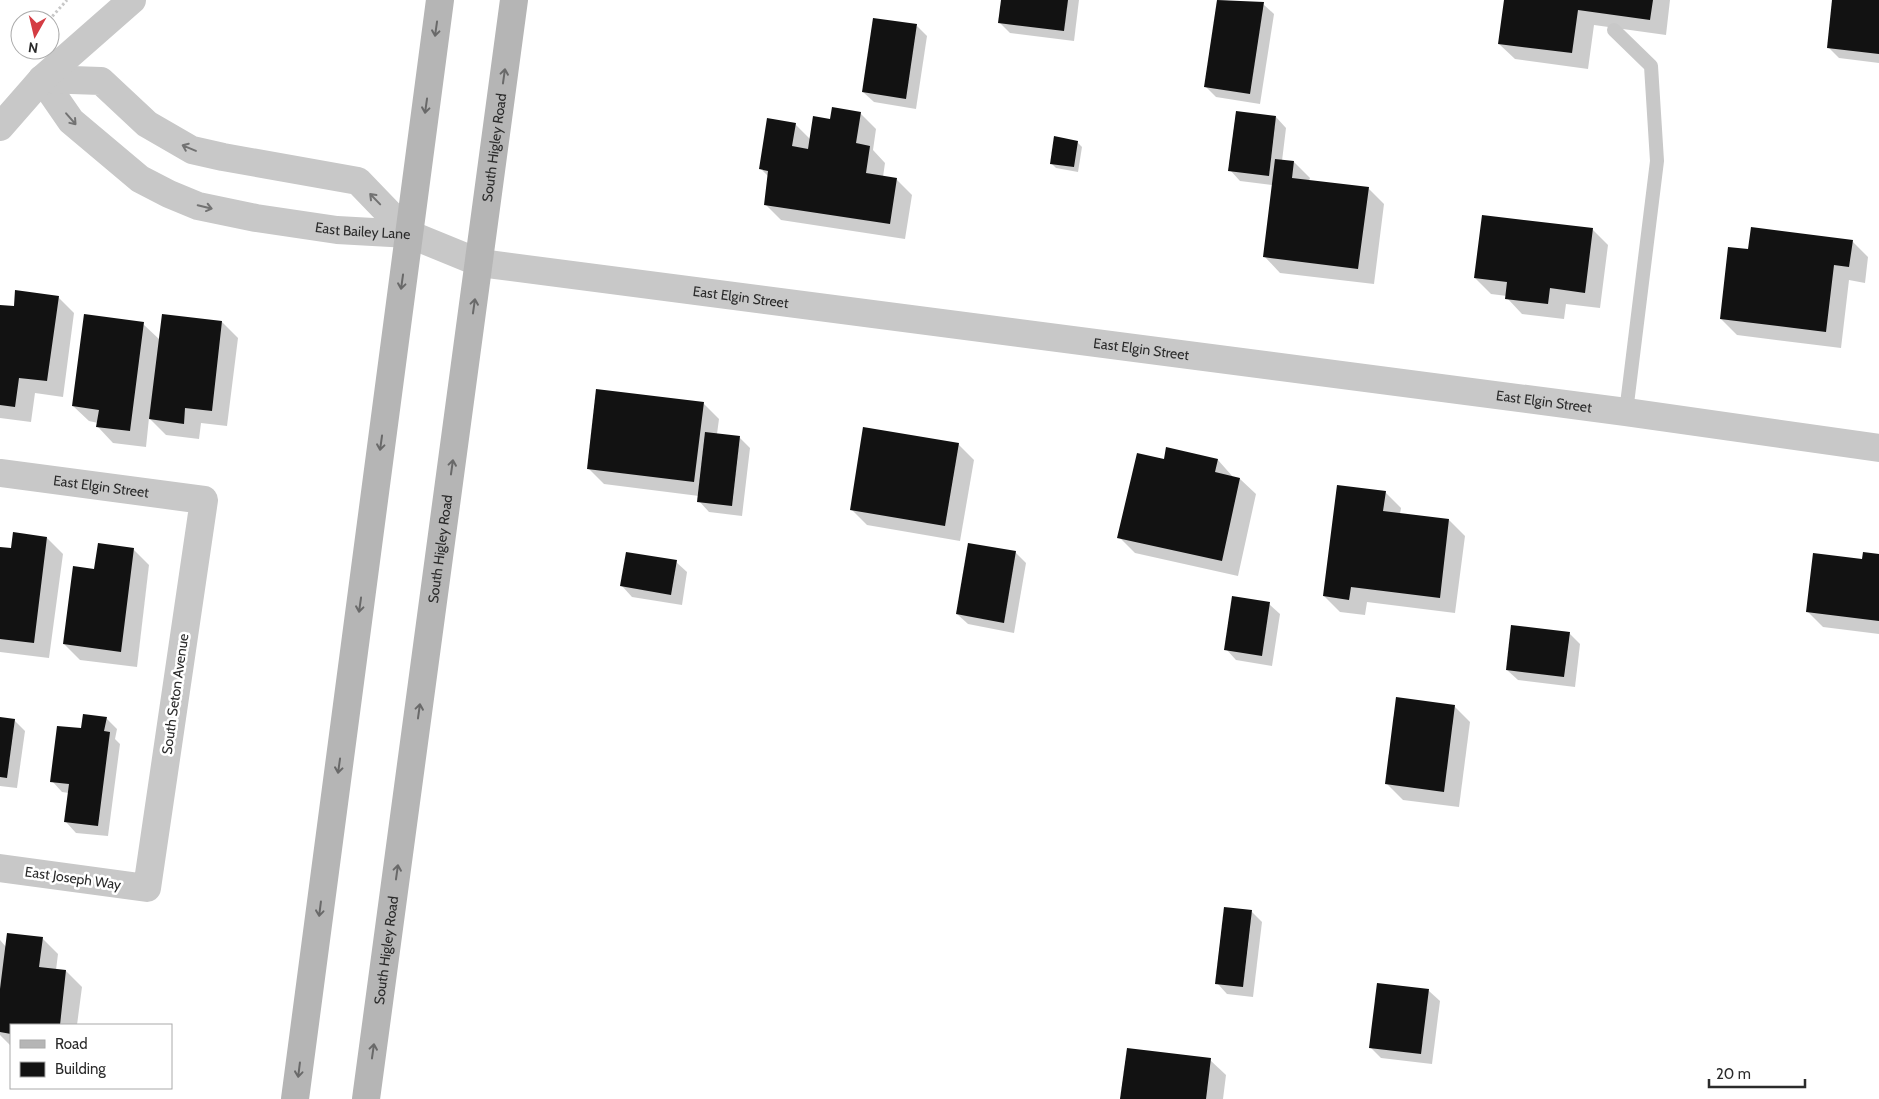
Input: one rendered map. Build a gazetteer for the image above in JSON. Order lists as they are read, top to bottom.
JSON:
{
  "streets": {
    "main road": ["South Higley Road"],
    "street": [
      "East Bailey Lane",
      "East Elgin Street",
      "South Seton Avenue",
      "East Joseph Way"
    ]
  },
  "crossings": [
    ["South Higley Road", "East Elgin Street"],
    ["East Bailey Lane", "East Elgin Street"],
    ["East Elgin Street", "South Seton Avenue"],
    ["South Seton Avenue", "East Joseph Way"]
  ],
  "legend": ["Road", "Building"],
  "scale_bar": "20 m",
  "north": "bottom"
}
